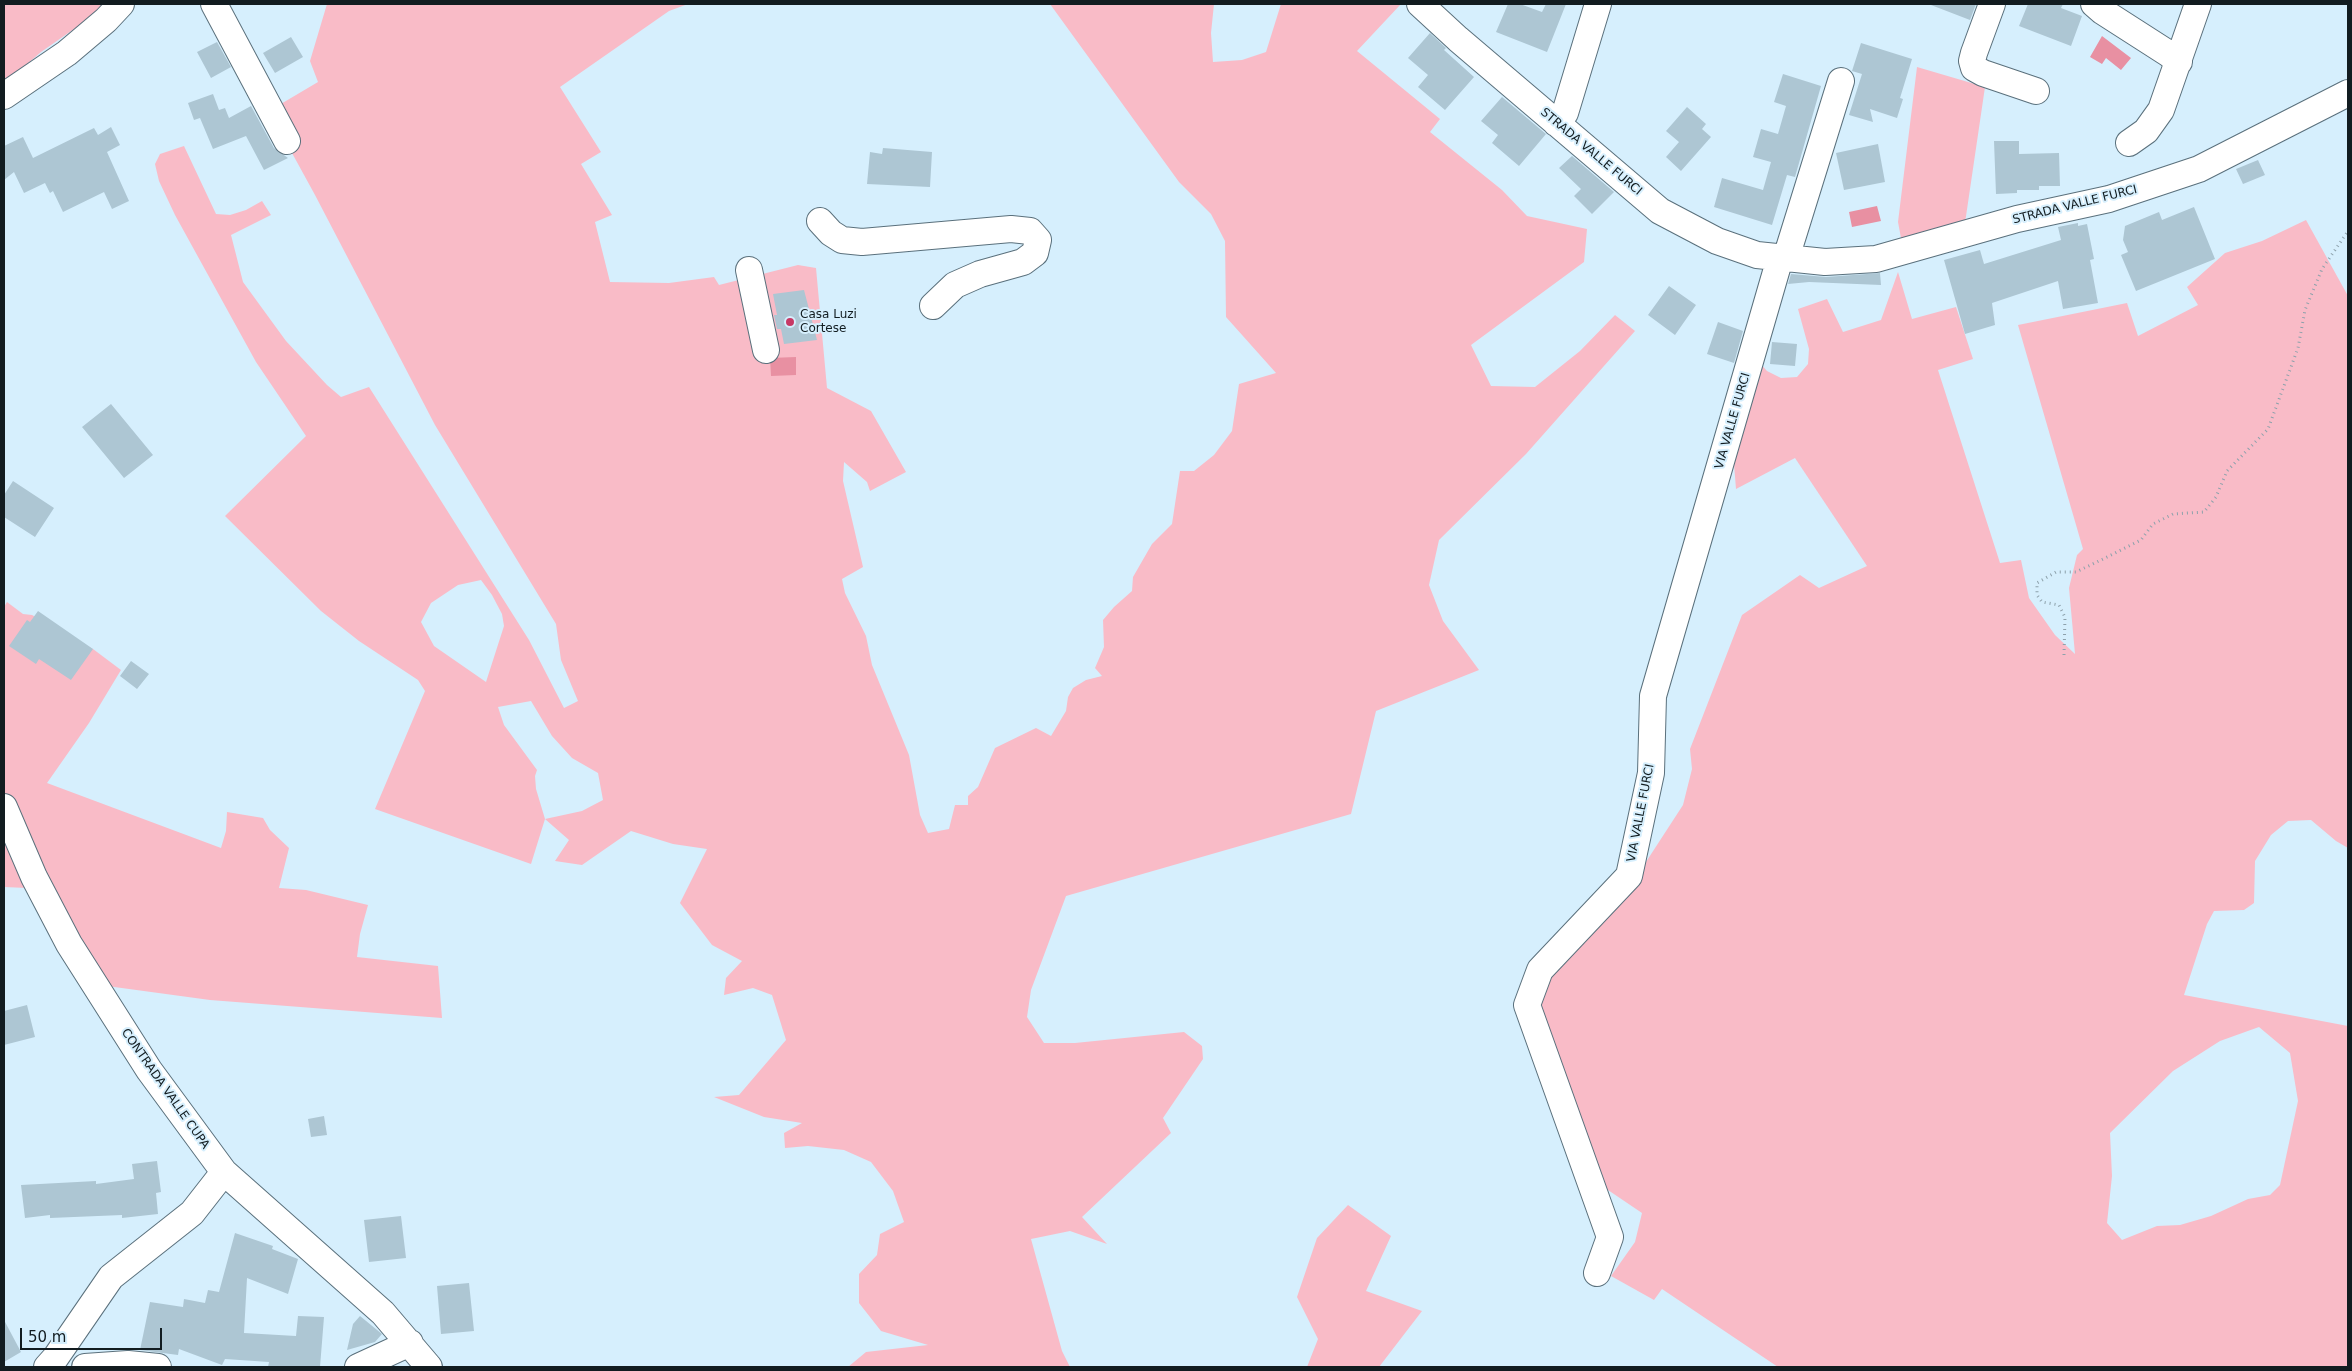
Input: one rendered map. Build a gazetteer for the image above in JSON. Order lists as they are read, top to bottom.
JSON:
{
  "streets": {
    "street": ["STRADA VALLE FURCI", "VIA VALLE FURCI", "CONTRADA VALLE CUPA"]
  },
  "crossings": [
    ["STRADA VALLE FURCI", "VIA VALLE FURCI"]
  ],
  "places": ["Casa Luzi Cortese"],
  "scale_bar": "50 m"
}
